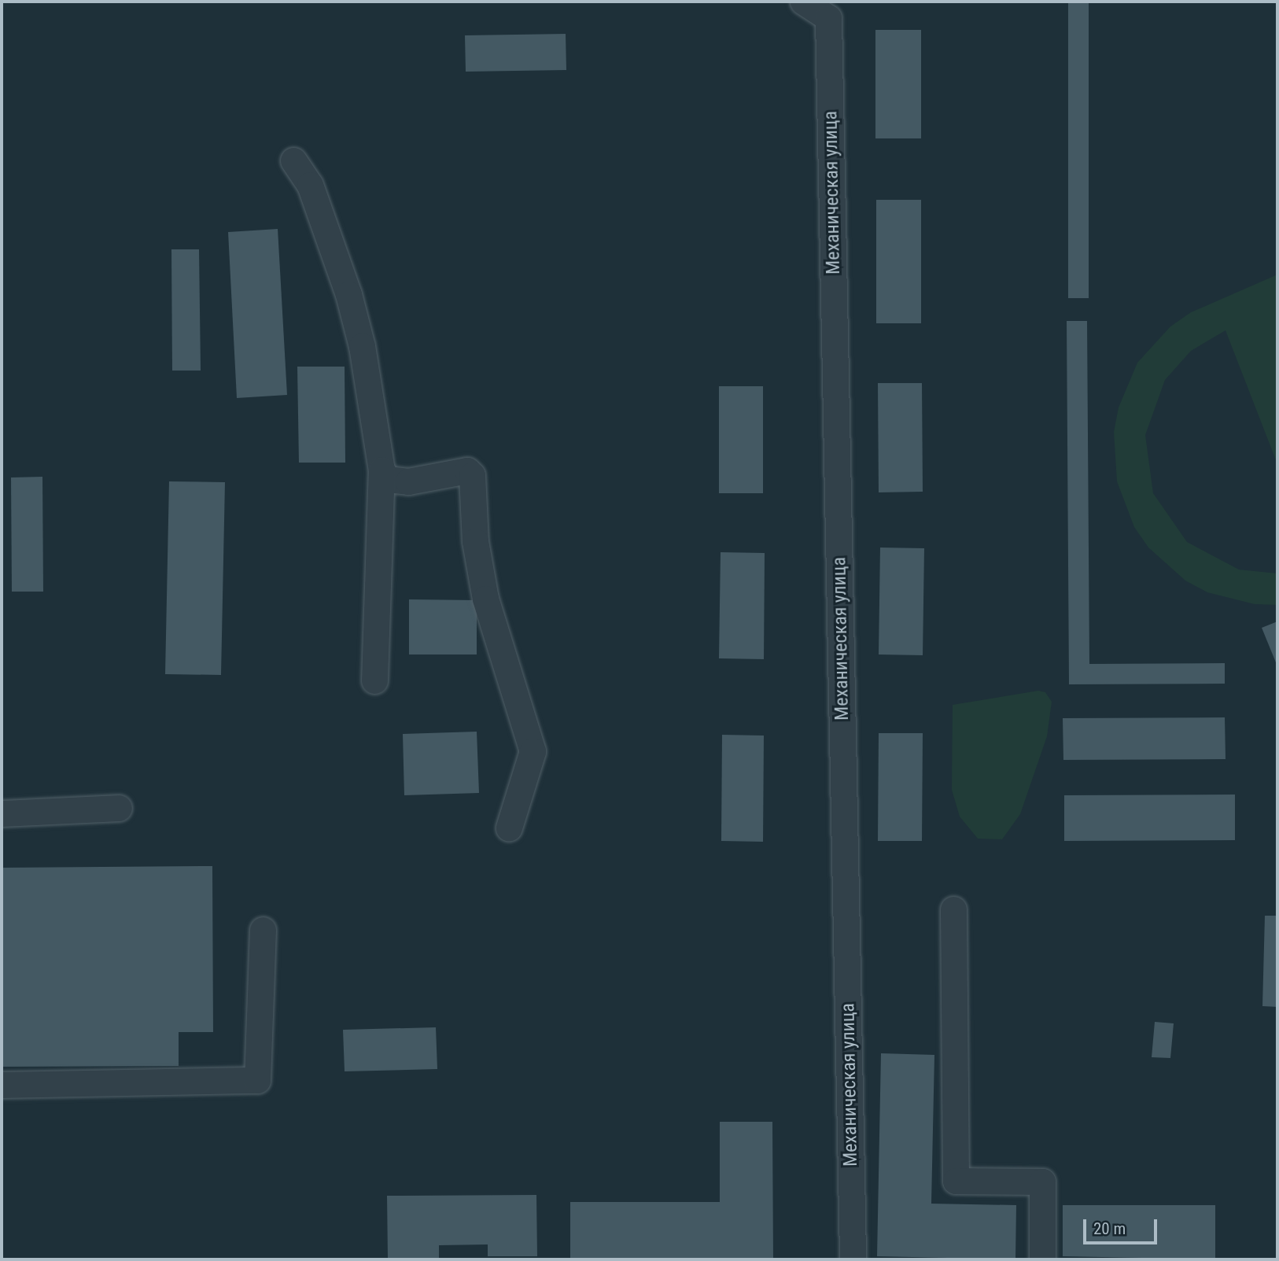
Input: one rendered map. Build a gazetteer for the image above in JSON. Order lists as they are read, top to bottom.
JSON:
{
  "streets": {
    "street": ["Механическая улица"]
  },
  "scale_bar": "20 m"
}
